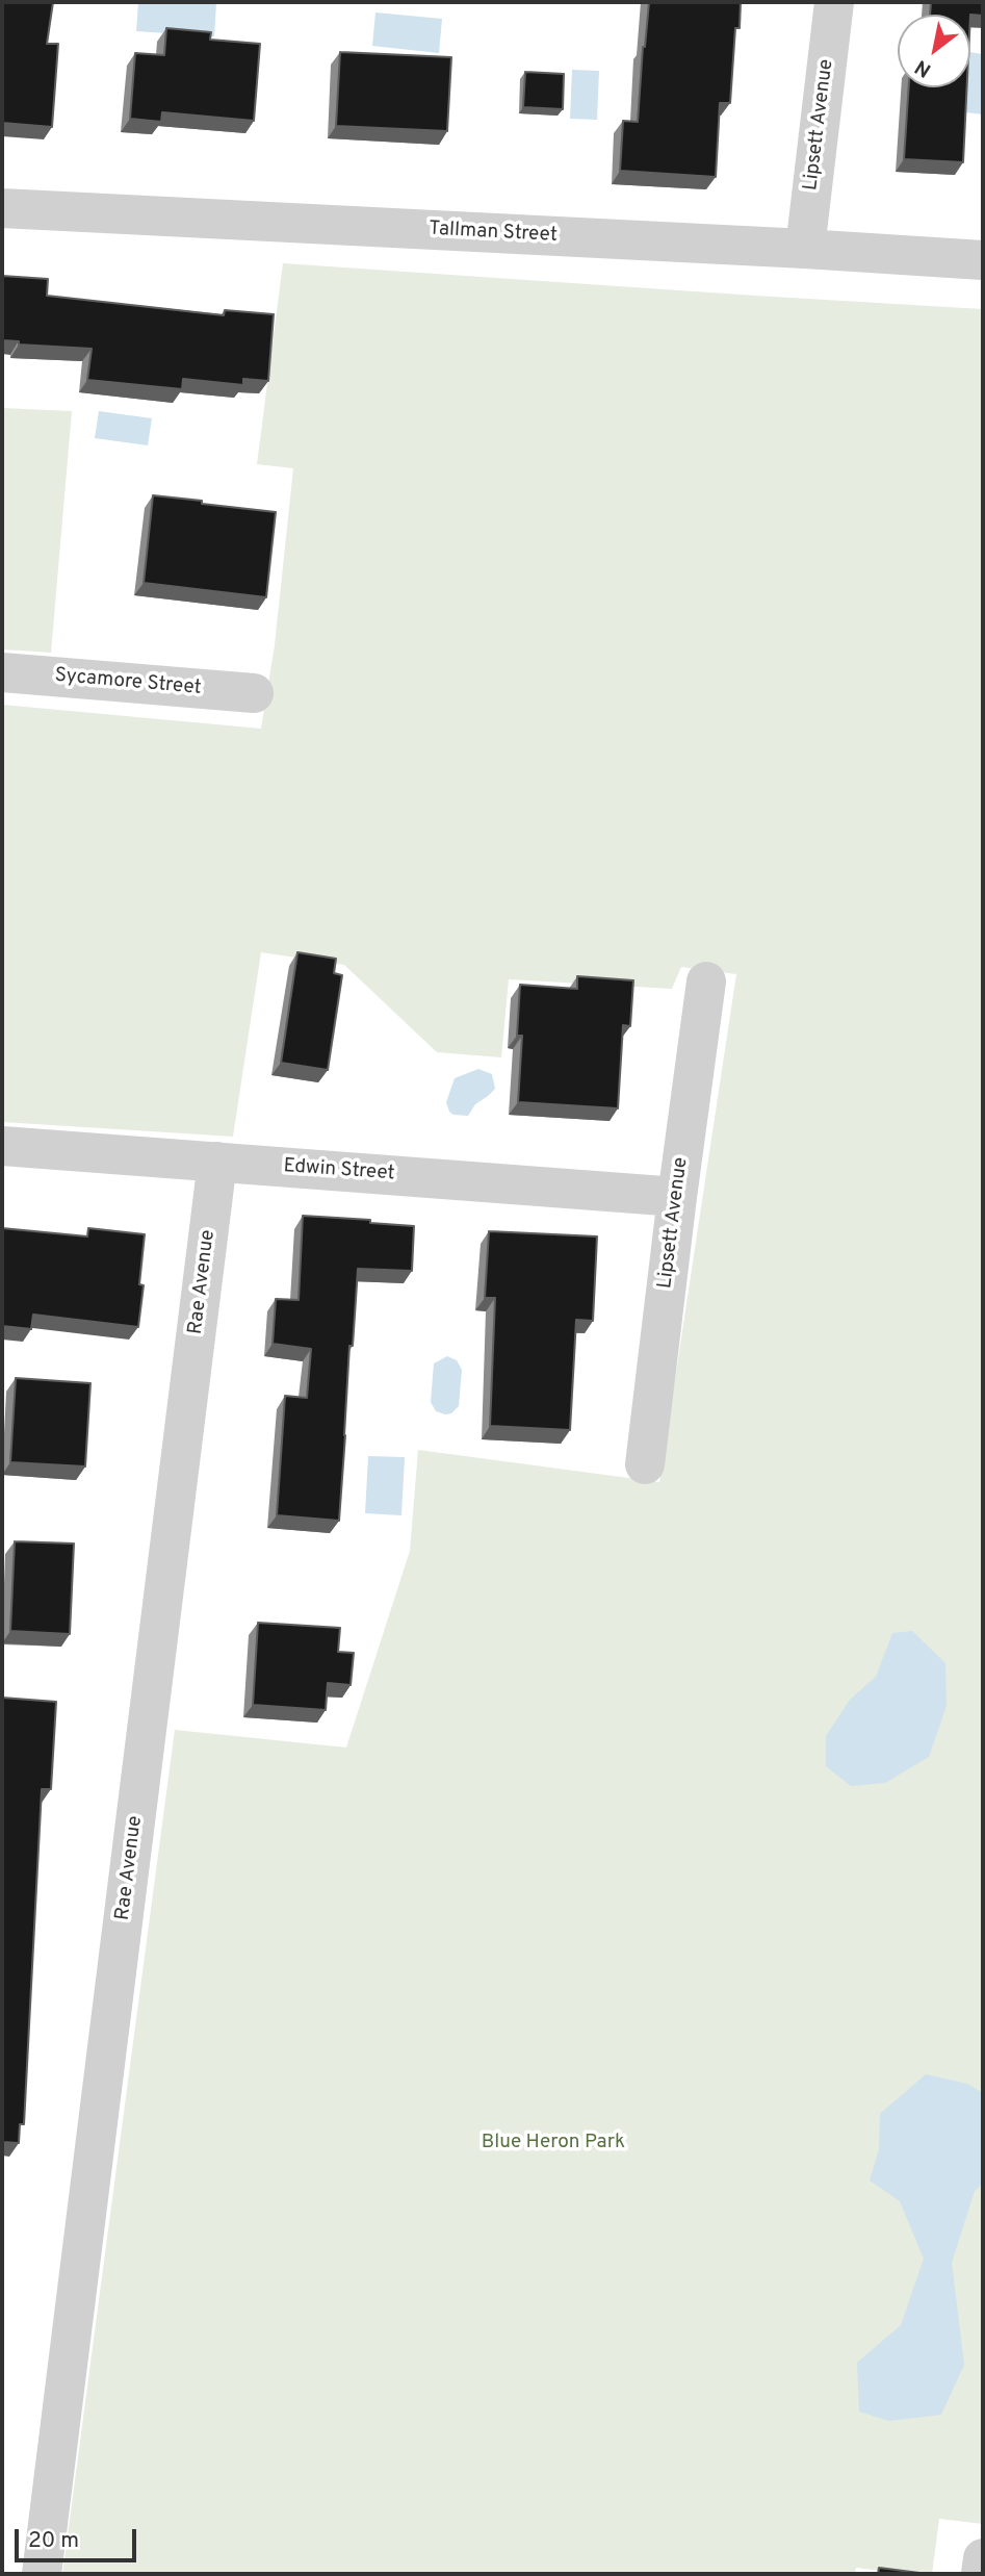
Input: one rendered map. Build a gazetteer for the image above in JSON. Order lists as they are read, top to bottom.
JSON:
{
  "streets": {
    "street": [
      "Lipsett Avenue",
      "Tallman Street",
      "Sycamore Street",
      "Edwin Street",
      "Rae Avenue"
    ]
  },
  "crossings": [
    ["Lipsett Avenue", "Tallman Street"],
    ["Lipsett Avenue", "Edwin Street"],
    ["Edwin Street", "Rae Avenue"]
  ],
  "parks": ["Blue Heron Park"],
  "scale_bar": "20 m",
  "north": "bottom left"
}
